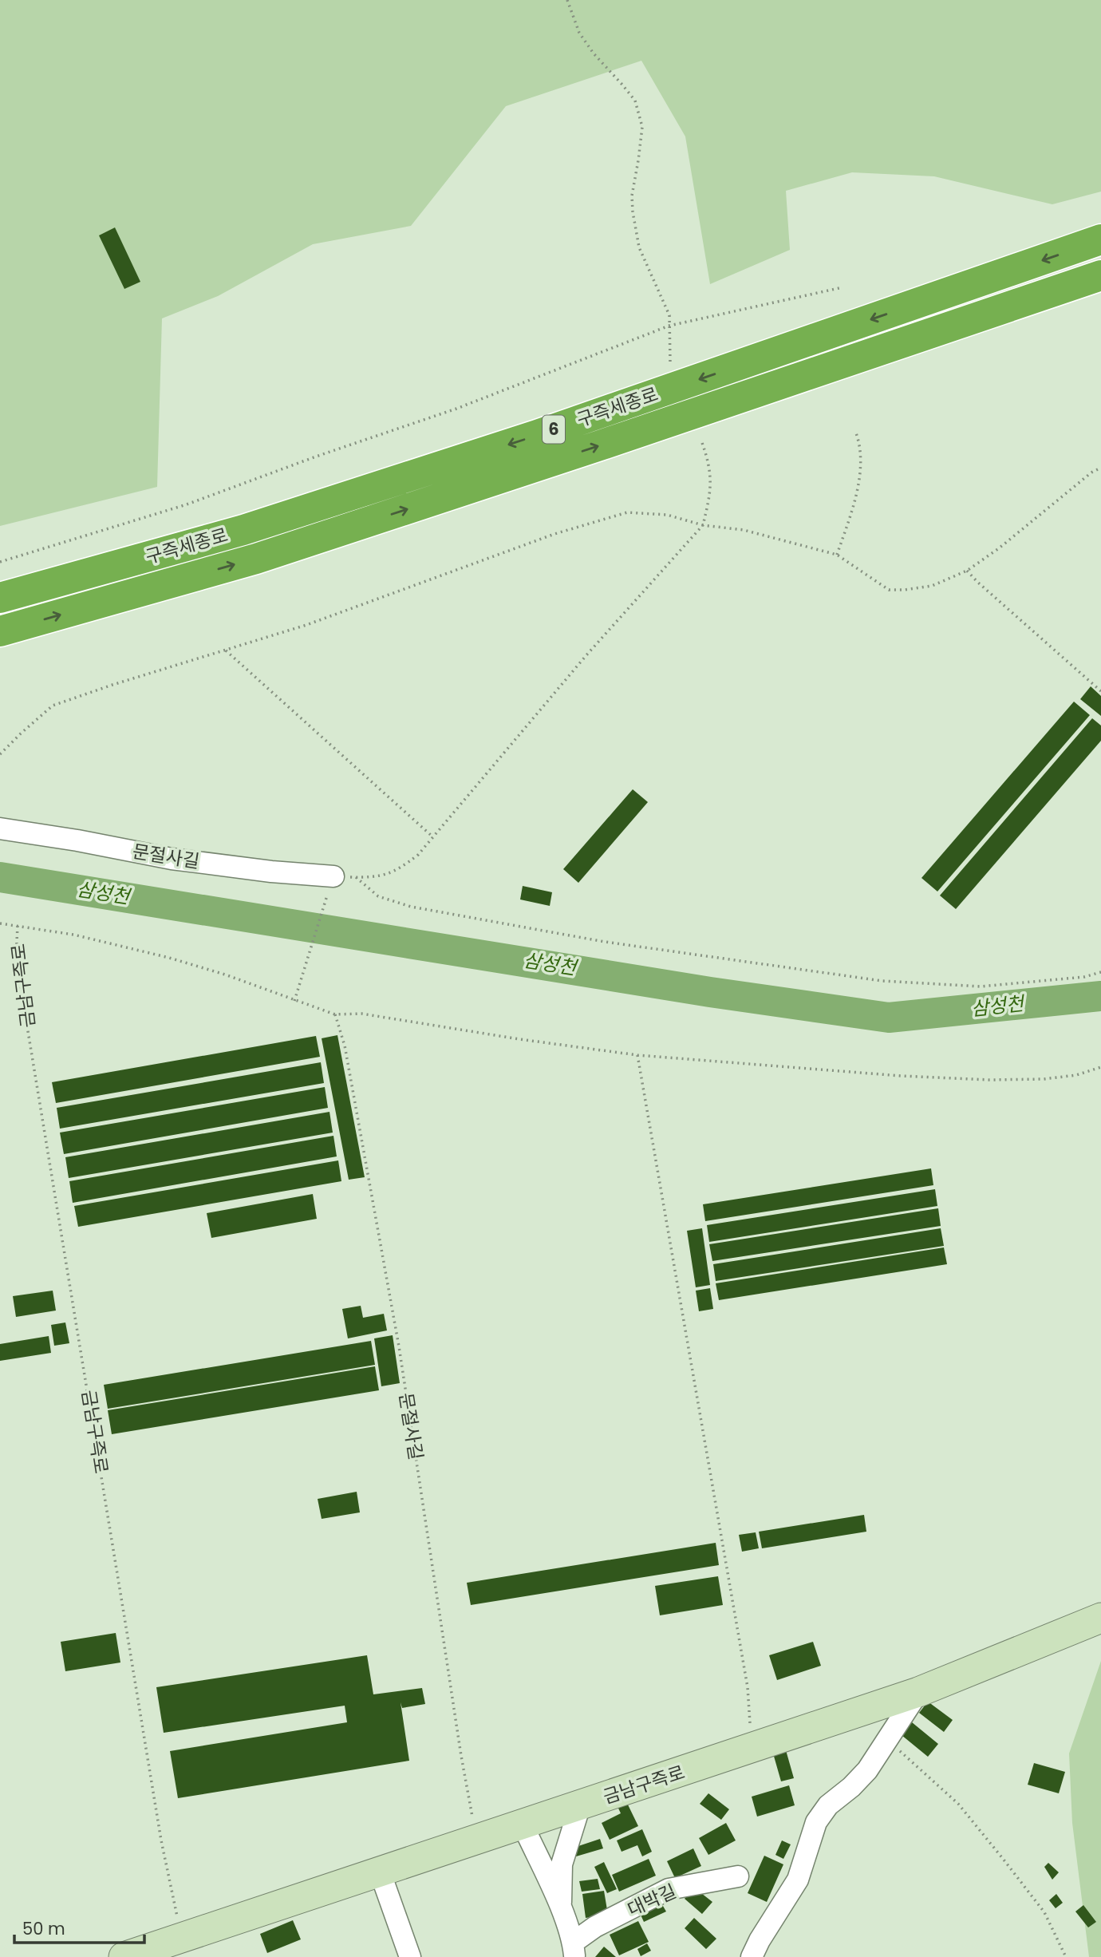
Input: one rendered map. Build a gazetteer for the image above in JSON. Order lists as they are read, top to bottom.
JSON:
{
  "streets": {
    "highway": ["구즉세종로", "6"],
    "main road": ["금남구즉로"],
    "street": ["문절사길", "대박길"]
  },
  "crossings": [
    ["문절사길", "금남구즉로"],
    ["금남구즉로", "대박길"]
  ],
  "water": ["삼성천"],
  "scale_bar": "50 m"
}
